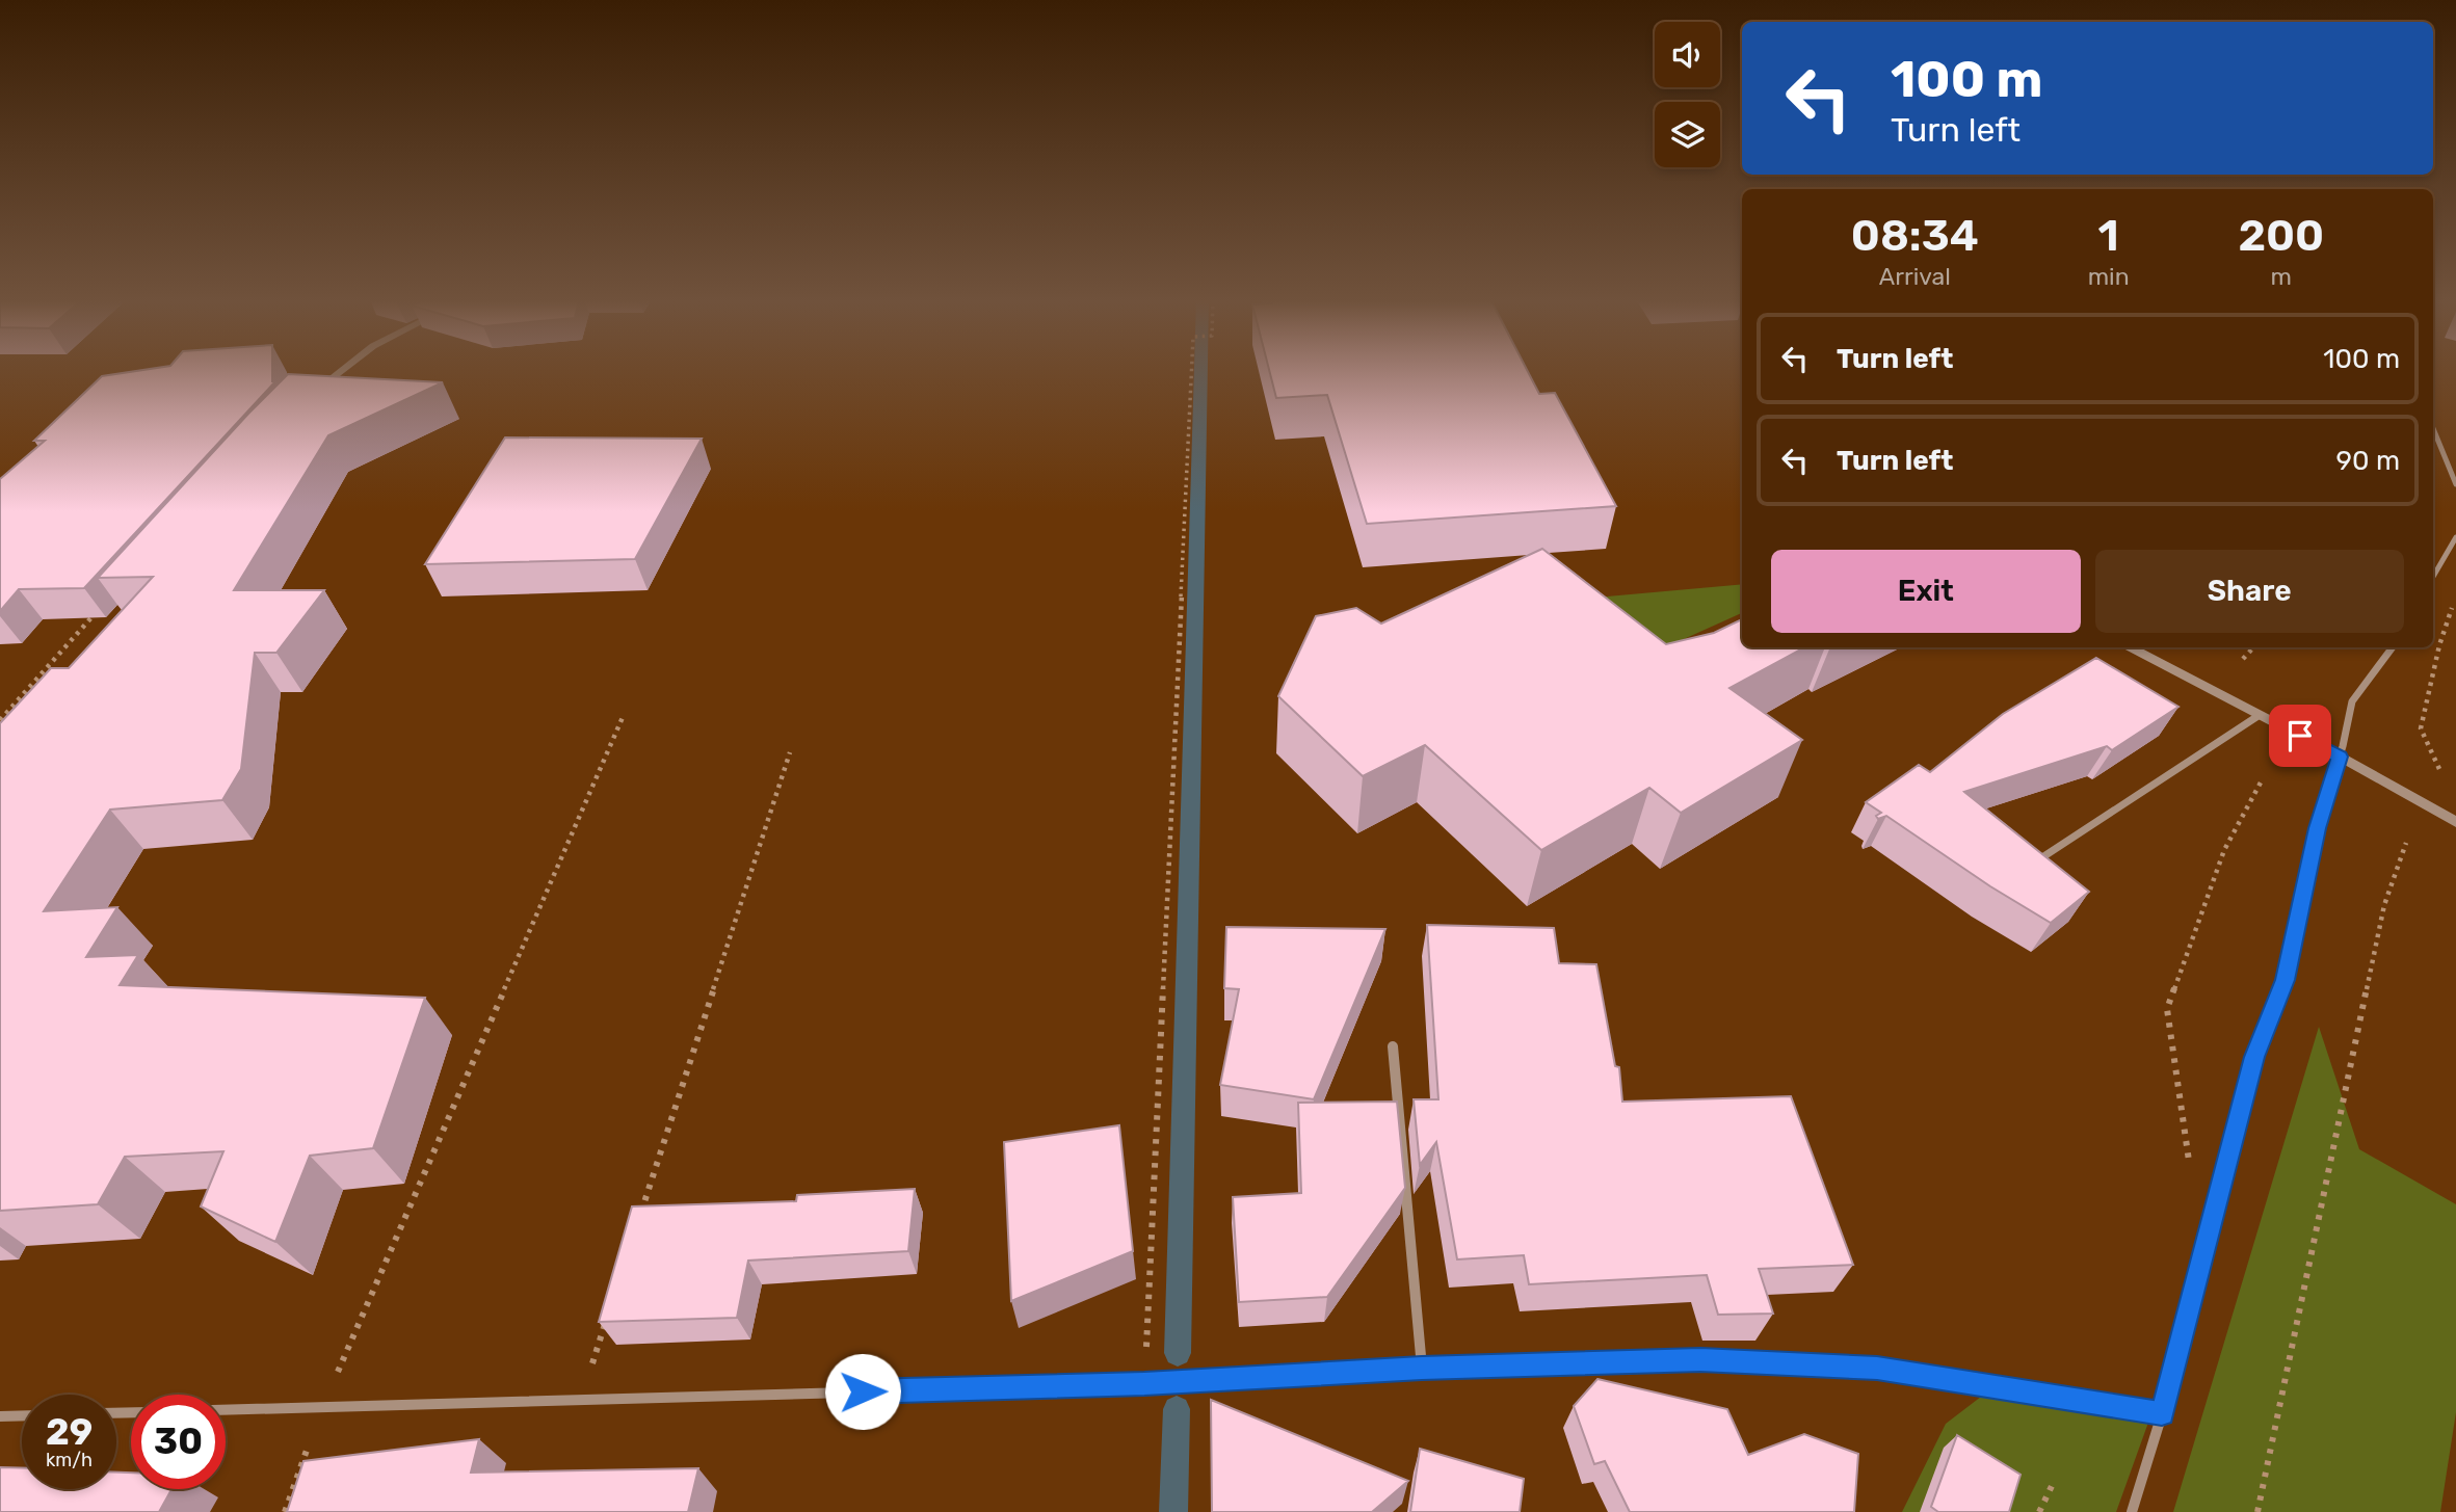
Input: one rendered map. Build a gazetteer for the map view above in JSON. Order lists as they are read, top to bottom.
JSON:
{
  "page": {
    "turn": ["100 m", "Turn left"],
    "eta": [
      "08:34",
      "Arrival",
      "1",
      "min",
      "200",
      "m"
    ],
    "list": [
      {
        "name": "Turn left",
        "value": "100 m"
      },
      {
        "name": "Turn left",
        "value": "90 m"
      }
    ],
    "buttons": ["Exit", "Share"],
    "speed": "29 km/h",
    "limit": "30"
  }
}
